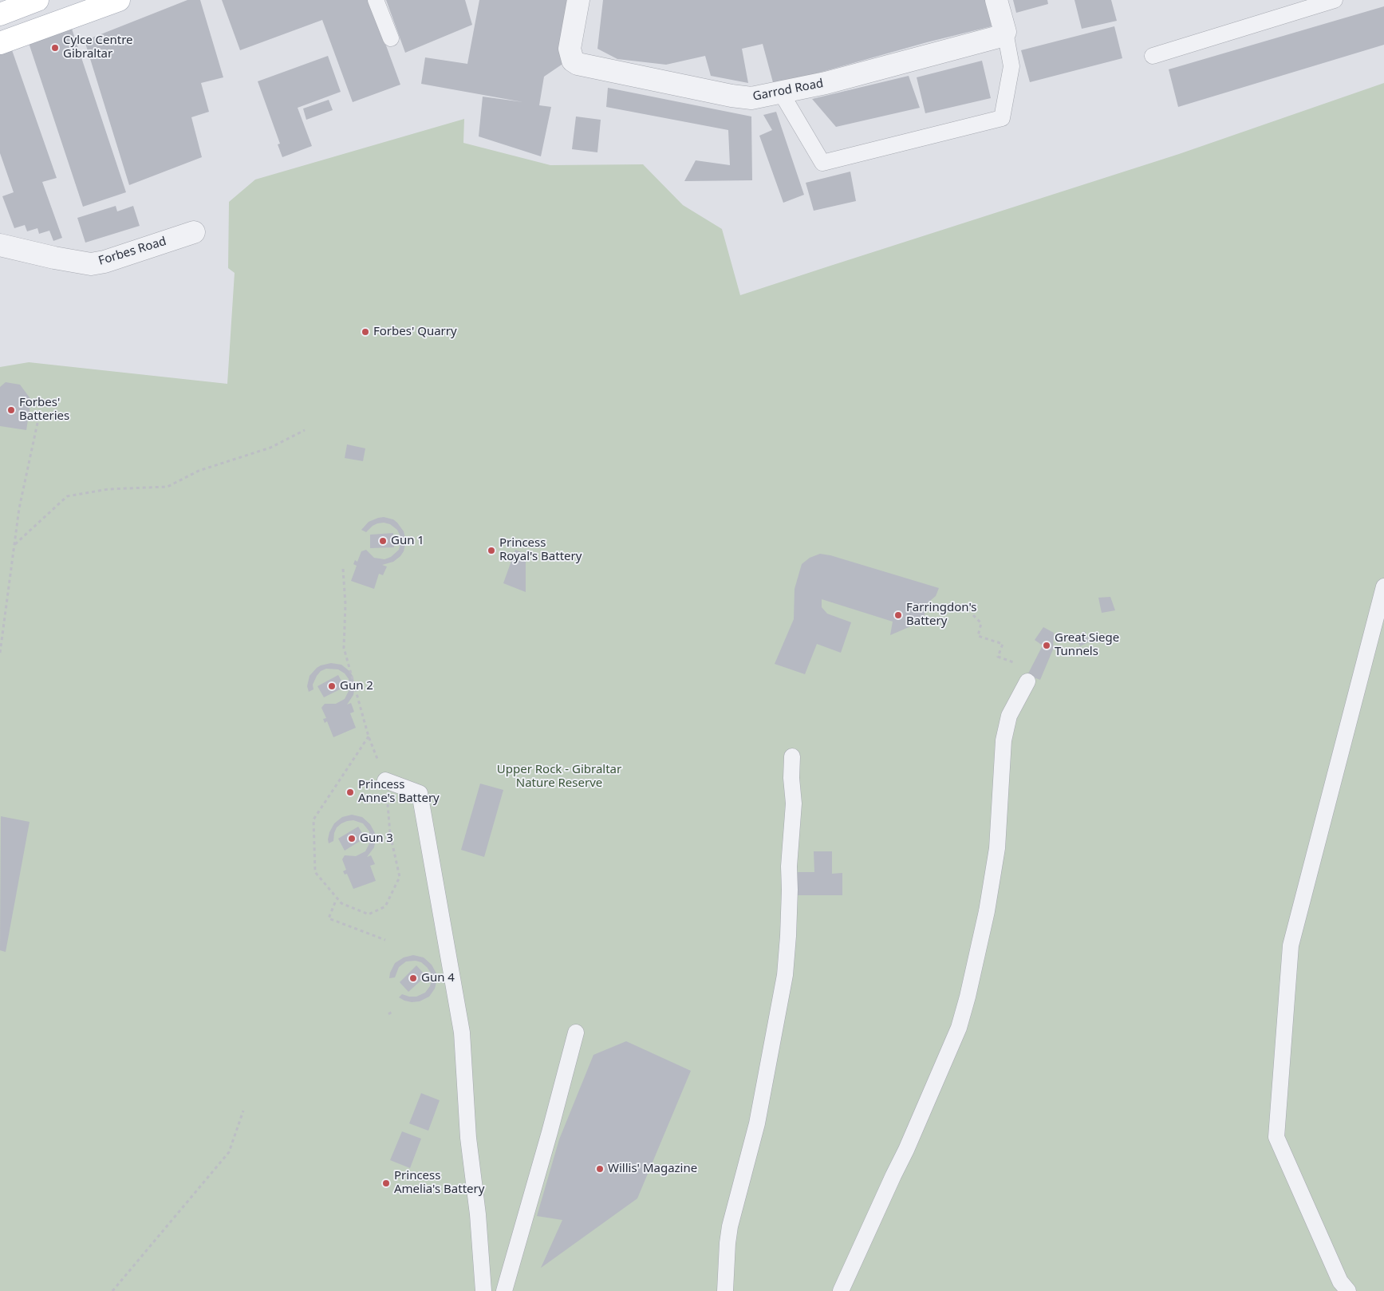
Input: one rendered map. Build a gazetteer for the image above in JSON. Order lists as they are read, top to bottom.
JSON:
{
  "streets": {
    "street": ["Garrod Road", "Forbes Road"]
  },
  "parks": ["Upper Rock - Gibraltar Nature Reserve"],
  "places": [
    "Cylce Centre Gibraltar",
    "Forbes' Quarry",
    "Forbes' Batteries",
    "Gun 1",
    "Princess Royal's Battery",
    "Farringdon's Battery",
    "Great Siege Tunnels",
    "Gun 2",
    "Princess Anne's Battery",
    "Gun 3",
    "Gun 4",
    "Willis' Magazine",
    "Princess Amelia's Battery"
  ]
}
